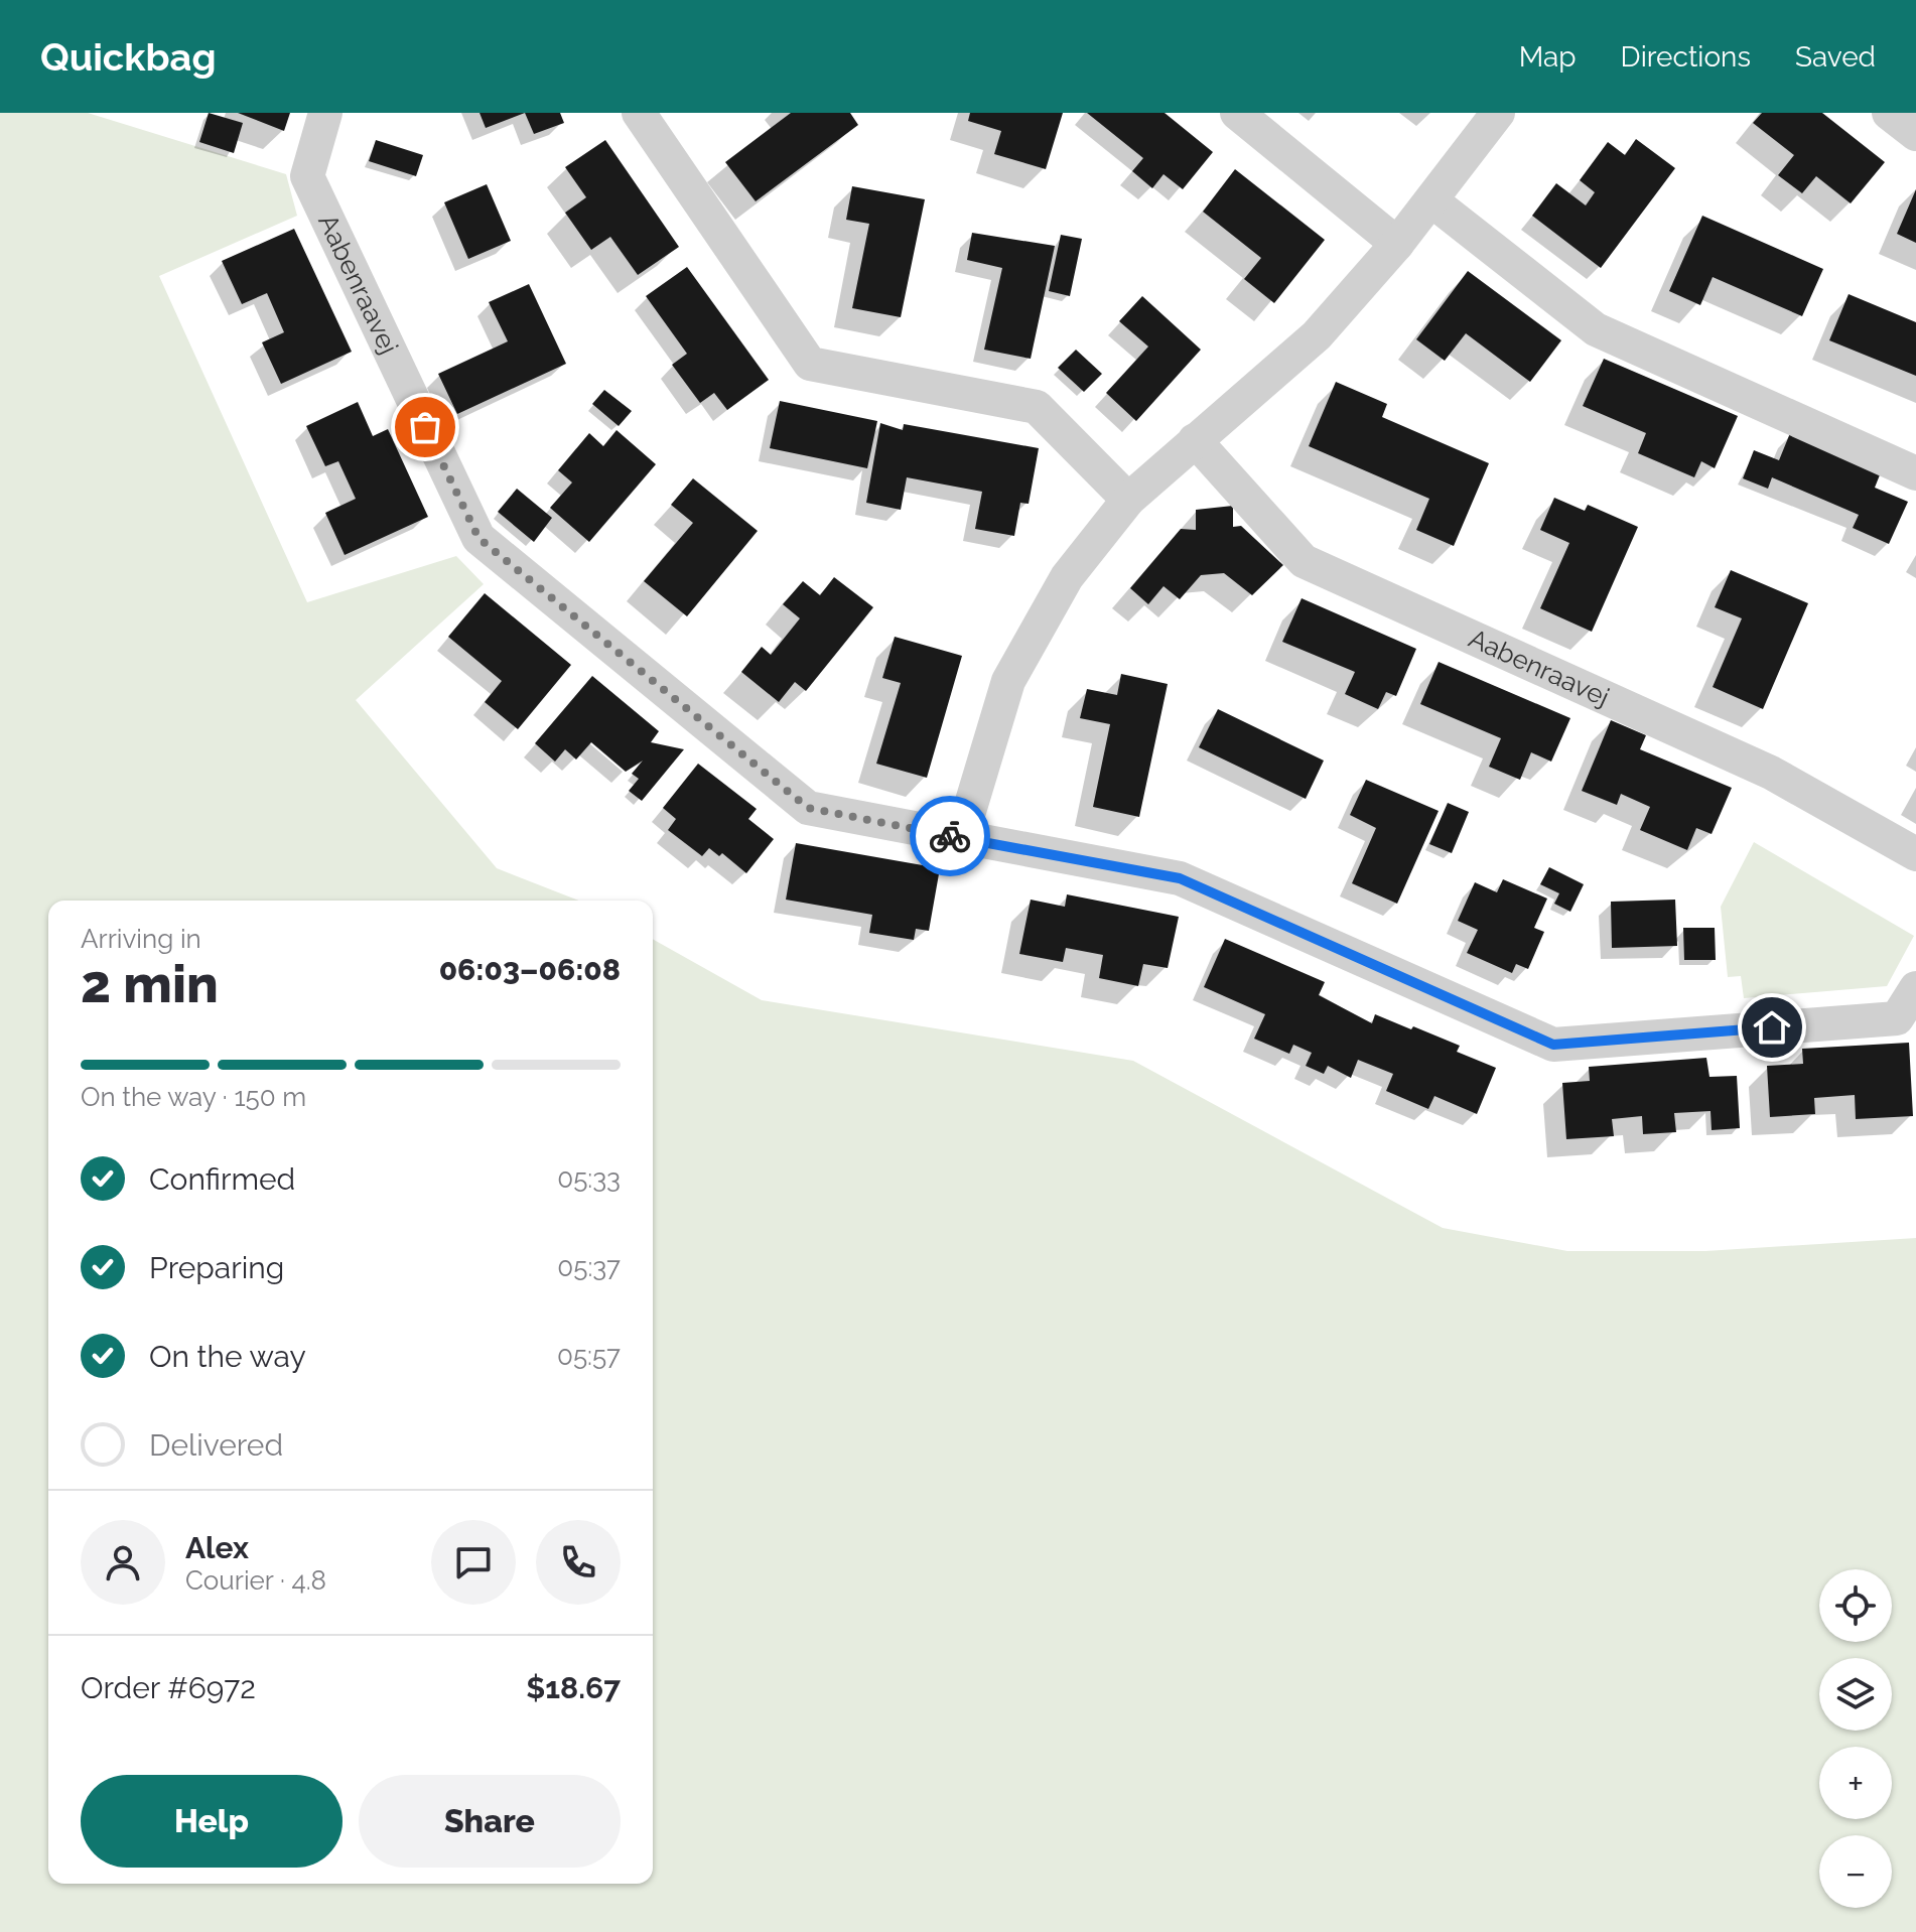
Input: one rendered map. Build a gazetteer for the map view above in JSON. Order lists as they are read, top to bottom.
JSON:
{
  "streets": {
    "street": ["Aabenraavej"]
  },
  "page": {
    "header": "Quickbag",
    "nav": ["Map", "Directions", "Saved"],
    "heading": ["2 min", "Arriving in", "06:03–06:08"],
    "panel": [
      "Alex",
      "Courier · 4.8",
      "Order #6972",
      "$18.67"
    ],
    "bar": "On the way · 150 m",
    "list": [
      ["Confirmed", "05:33"],
      ["Preparing", "05:37"],
      ["On the way", "05:57"],
      "Delivered"
    ],
    "map_buttons": ["+", "−"],
    "buttons": ["Help", "Share"]
  }
}
